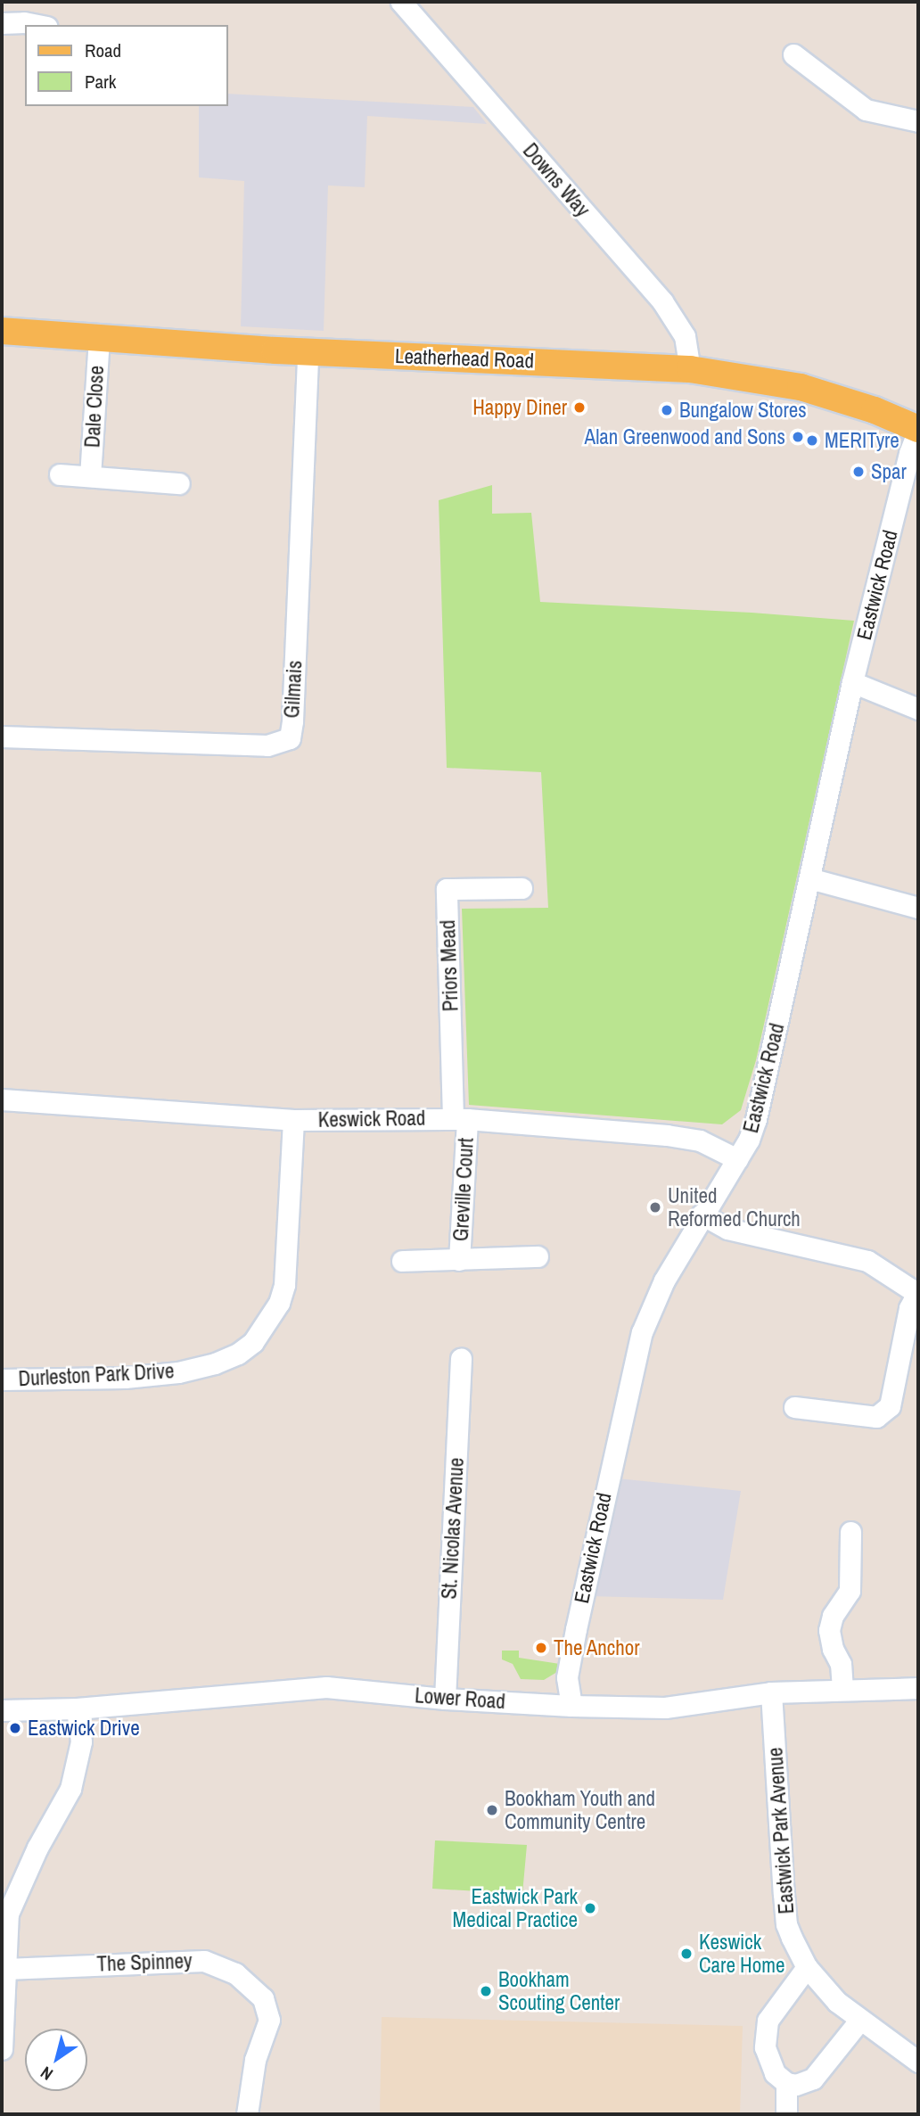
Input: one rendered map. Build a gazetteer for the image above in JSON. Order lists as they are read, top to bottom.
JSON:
{
  "streets": {
    "main road": ["Leatherhead Road"],
    "street": [
      "Downs Way",
      "Dale Close",
      "Eastwick Road",
      "Gilmais",
      "Priors Mead",
      "Keswick Road",
      "Greville Court",
      "Durleston Park Drive",
      "St. Nicolas Avenue",
      "Lower Road",
      "Eastwick Park Avenue",
      "The Spinney"
    ]
  },
  "crossings": [
    ["Downs Way", "Leatherhead Road"],
    ["Leatherhead Road", "Dale Close"],
    ["Leatherhead Road", "Eastwick Road"],
    ["Leatherhead Road", "Gilmais"],
    ["Eastwick Road", "Keswick Road"],
    ["Eastwick Road", "Lower Road"],
    ["Priors Mead", "Keswick Road"],
    ["Priors Mead", "Greville Court"],
    ["Keswick Road", "Greville Court"],
    ["Keswick Road", "Durleston Park Drive"],
    ["St. Nicolas Avenue", "Lower Road"],
    ["Lower Road", "Eastwick Park Avenue"]
  ],
  "places": [
    "Happy Diner",
    "Bungalow Stores",
    "Alan Greenwood and Sons",
    "MERITyre",
    "Spar",
    "United Reformed Church",
    "The Anchor",
    "Eastwick Drive",
    "Bookham Youth and Community Centre",
    "Eastwick Park Medical Practice",
    "Keswick Care Home",
    "Bookham Scouting Center"
  ],
  "legend": ["Road", "Park"],
  "north": "bottom left"
}
